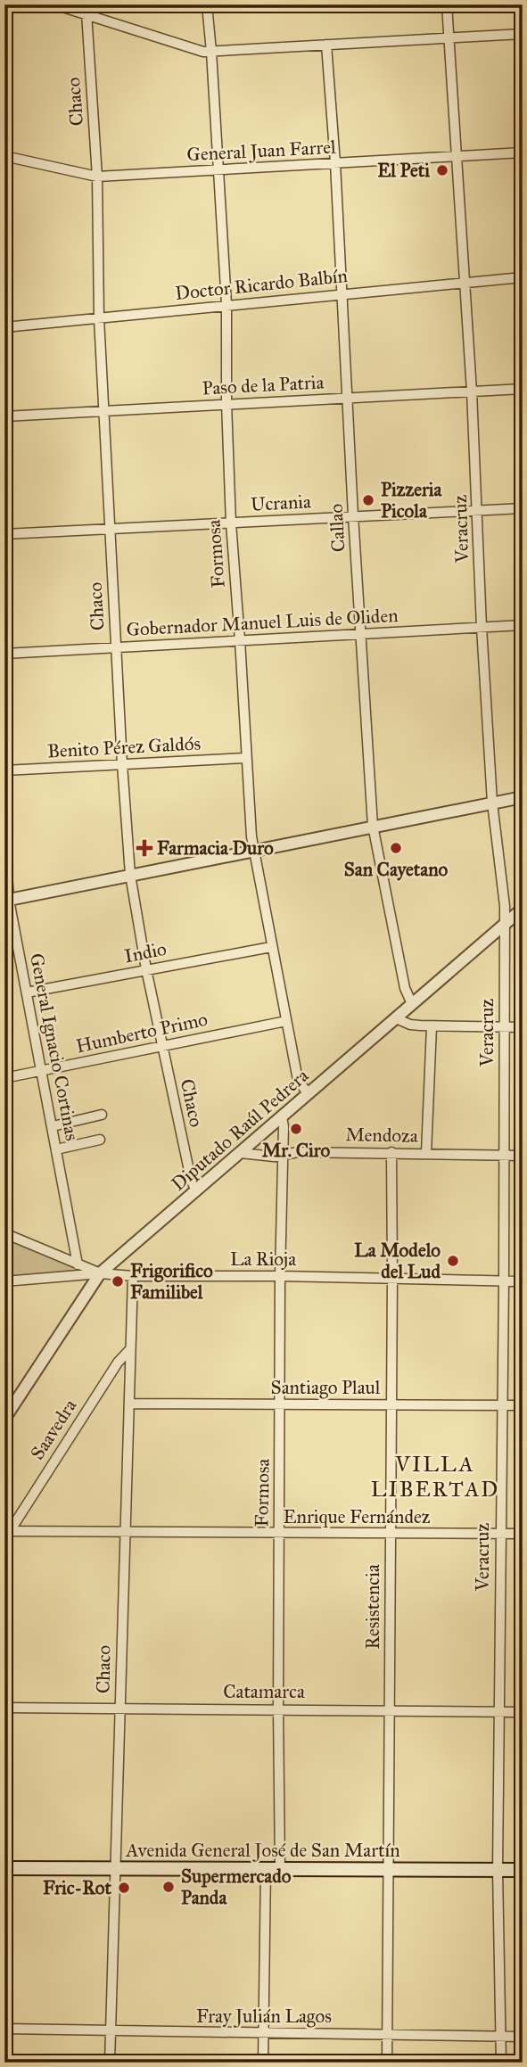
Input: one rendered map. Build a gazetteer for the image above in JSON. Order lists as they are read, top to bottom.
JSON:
{
  "streets": {
    "main road": ["Avenida General José de San Martín"],
    "street": [
      "Chaco",
      "General Juan Farrel",
      "Doctor Ricardo Balbín",
      "Paso de la Patria",
      "Ucrania",
      "Callao",
      "Veracruz",
      "Formosa",
      "Gobernador Manuel Luis de Oliden",
      "Benito Pérez Galdós",
      "Indio",
      "Humberto Primo",
      "General Ignacio Cortinas",
      "Diputado Raúl Pedrera",
      "Mendoza",
      "La Rioja",
      "Santiago Plaul",
      "Saavedra",
      "Enrique Fernández",
      "Resistencia",
      "Catamarca",
      "Fray Julián Lagos"
    ]
  },
  "crossings": [
    ["Chaco", "General Juan Farrel"],
    ["Chaco", "Doctor Ricardo Balbín"],
    ["Chaco", "Paso de la Patria"],
    ["Chaco", "Ucrania"],
    ["Chaco", "Gobernador Manuel Luis de Oliden"],
    ["Chaco", "Benito Pérez Galdós"],
    ["Chaco", "Indio"],
    ["Chaco", "Humberto Primo"],
    ["Chaco", "Diputado Raúl Pedrera"],
    ["Chaco", "La Rioja"],
    ["Chaco", "Santiago Plaul"],
    ["Chaco", "Saavedra"],
    ["Chaco", "Enrique Fernández"],
    ["Chaco", "Catamarca"],
    ["Chaco", "Avenida General José de San Martín"],
    ["Chaco", "Fray Julián Lagos"],
    ["General Juan Farrel", "Callao"],
    ["General Juan Farrel", "Veracruz"],
    ["General Juan Farrel", "Formosa"],
    ["Doctor Ricardo Balbín", "Callao"],
    ["Doctor Ricardo Balbín", "Veracruz"],
    ["Doctor Ricardo Balbín", "Formosa"],
    ["Paso de la Patria", "Callao"],
    ["Paso de la Patria", "Veracruz"],
    ["Paso de la Patria", "Formosa"],
    ["Ucrania", "Callao"],
    ["Ucrania", "Veracruz"],
    ["Ucrania", "Formosa"],
    ["Callao", "Gobernador Manuel Luis de Oliden"],
    ["Callao", "Diputado Raúl Pedrera"],
    ["Veracruz", "Gobernador Manuel Luis de Oliden"],
    ["Veracruz", "Diputado Raúl Pedrera"],
    ["Veracruz", "Mendoza"],
    ["Veracruz", "La Rioja"],
    ["Veracruz", "Santiago Plaul"],
    ["Veracruz", "Enrique Fernández"],
    ["Veracruz", "Catamarca"],
    ["Veracruz", "Avenida General José de San Martín"],
    ["Veracruz", "Fray Julián Lagos"],
    ["Formosa", "Gobernador Manuel Luis de Oliden"],
    ["Formosa", "Benito Pérez Galdós"],
    ["Formosa", "Indio"],
    ["Formosa", "Humberto Primo"],
    ["Formosa", "Diputado Raúl Pedrera"],
    ["Formosa", "Mendoza"],
    ["Formosa", "La Rioja"],
    ["Formosa", "Santiago Plaul"],
    ["Formosa", "Enrique Fernández"],
    ["Formosa", "Catamarca"],
    ["Formosa", "Avenida General José de San Martín"],
    ["Indio", "General Ignacio Cortinas"],
    ["Humberto Primo", "General Ignacio Cortinas"],
    ["Diputado Raúl Pedrera", "Mendoza"],
    ["Diputado Raúl Pedrera", "La Rioja"],
    ["Mendoza", "Resistencia"],
    ["La Rioja", "Resistencia"],
    ["Santiago Plaul", "Resistencia"],
    ["Saavedra", "Enrique Fernández"],
    ["Enrique Fernández", "Resistencia"],
    ["Resistencia", "Catamarca"],
    ["Resistencia", "Avenida General José de San Martín"],
    ["Resistencia", "Fray Julián Lagos"]
  ],
  "districts": ["VILLA LIBERTAD"],
  "places": {
    "other": [
      "El Peti",
      "Pizzeria Picola",
      "San Cayetano",
      "Mr. Ciro",
      "La Modelo del Lud",
      "Frigorifico Familibel",
      "Supermercado Panda",
      "Fric-Rot"
    ],
    "health": ["Farmacia Duro"]
  }
}
